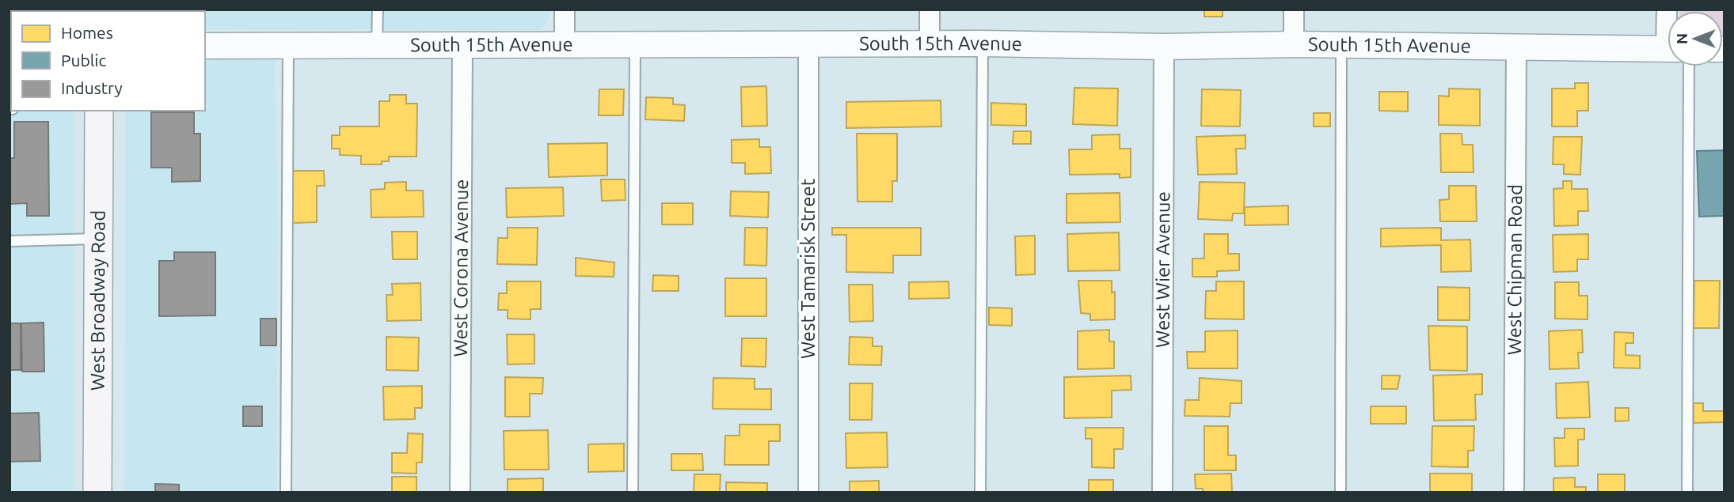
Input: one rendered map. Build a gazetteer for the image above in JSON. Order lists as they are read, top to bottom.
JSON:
{
  "streets": {
    "main road": ["West Broadway Road"],
    "street": [
      "South 15th Avenue",
      "West Corona Avenue",
      "West Tamarisk Street",
      "West Wier Avenue",
      "West Chipman Road"
    ]
  },
  "crossings": [
    ["South 15th Avenue", "West Corona Avenue"],
    ["South 15th Avenue", "West Tamarisk Street"],
    ["South 15th Avenue", "West Wier Avenue"],
    ["South 15th Avenue", "West Chipman Road"]
  ],
  "legend": ["Homes", "Public", "Industry"],
  "north": "left"
}
